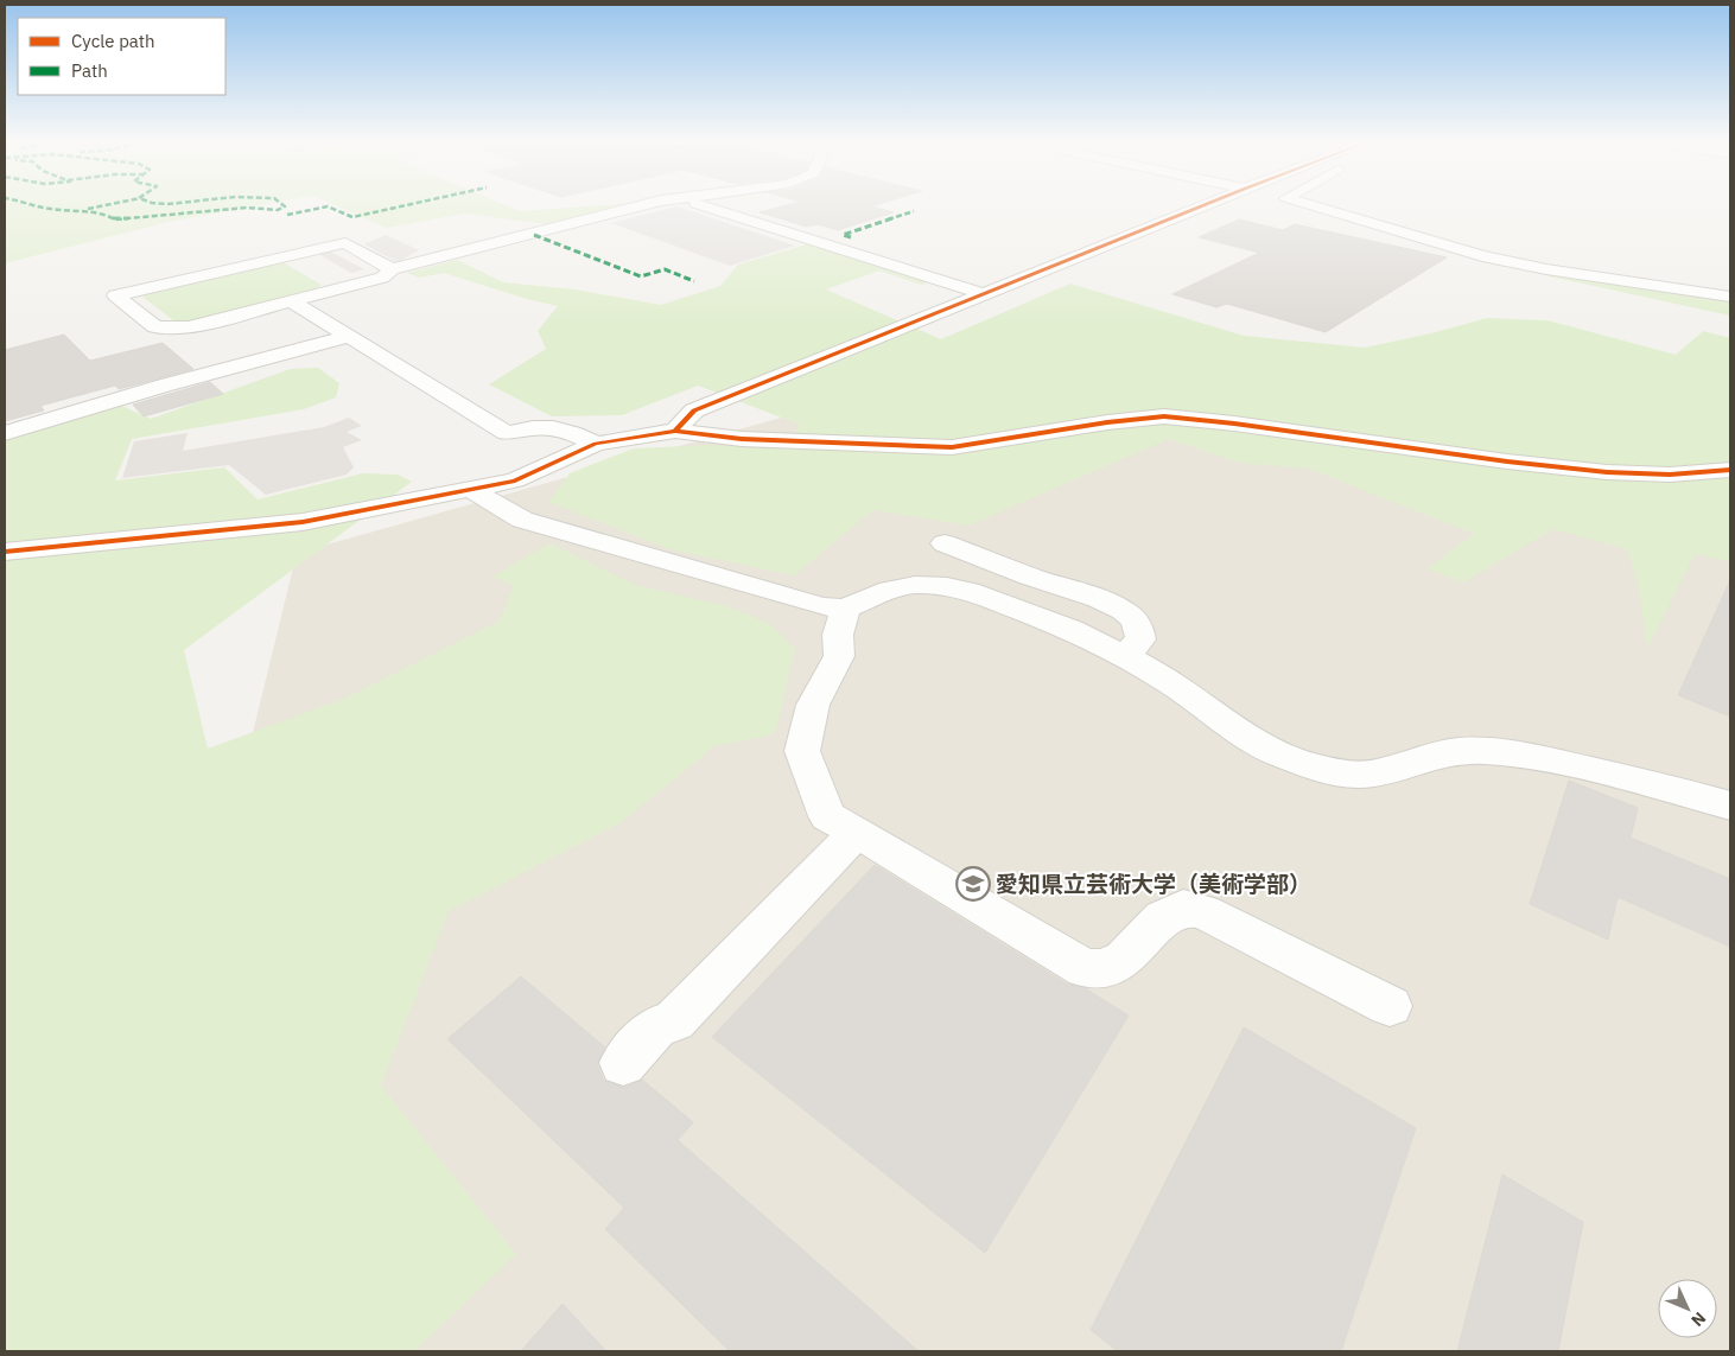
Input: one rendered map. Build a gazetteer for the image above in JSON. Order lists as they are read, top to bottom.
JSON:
{
  "places": {
    "school or university": ["愛知県立芸術大学（美術学部）"]
  },
  "legend": ["Cycle path", "Path"],
  "north": "bottom right"
}
